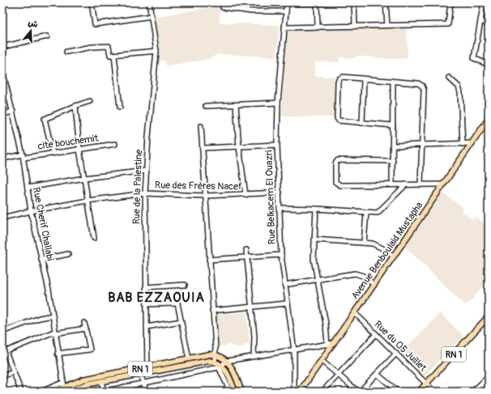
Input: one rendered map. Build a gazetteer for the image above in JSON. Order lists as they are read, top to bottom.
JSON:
{
  "streets": {
    "main road": ["Avenue Benboulaid Mustapha", "RN 1"],
    "street": [
      "cite bouchemit",
      "Rue des Frères Nacef",
      "Rue de la Palestine",
      "Rue Belkacem El Ouazri",
      "Rue Cherif Challabi",
      "Rue du 05 Juillet"
    ]
  },
  "crossings": [
    ["cite bouchemit", "Rue Cherif Challabi"],
    ["Rue des Frères Nacef", "Rue de la Palestine"],
    ["Rue des Frères Nacef", "Rue Belkacem El Ouazri"],
    ["Rue des Frères Nacef", "Rue Cherif Challabi"],
    ["Rue de la Palestine", "RN 1"],
    ["Rue Cherif Challabi", "RN 1"],
    ["Avenue Benboulaid Mustapha", "Rue du 05 Juillet"],
    ["Rue du 05 Juillet", "RN 1"]
  ],
  "districts": ["BAB EZZAOUIA"],
  "north": "top"
}
